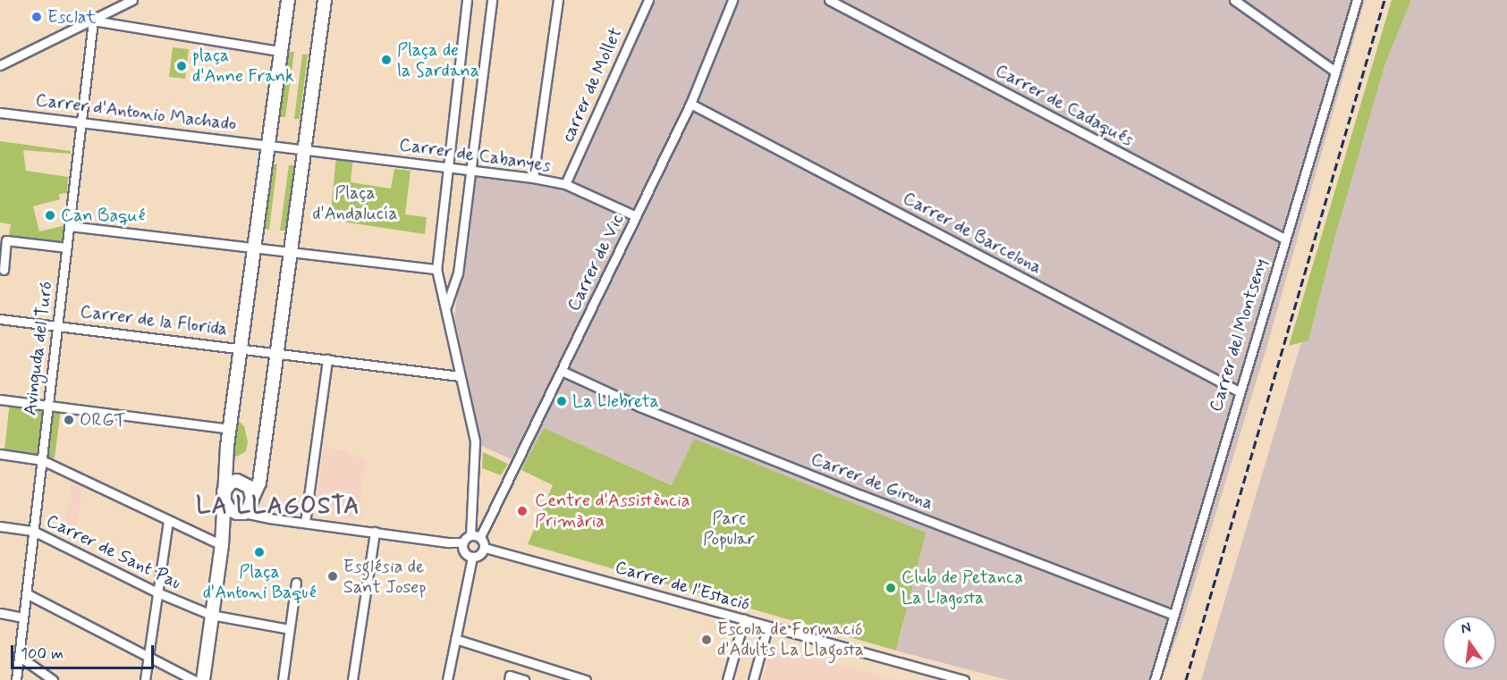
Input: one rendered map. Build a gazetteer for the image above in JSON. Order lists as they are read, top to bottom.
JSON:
{
  "streets": {
    "street": [
      "carrer de Mollet",
      "Carrer de Cadaqués",
      "Carrer d'Antonio Machado",
      "Carrer de Cabanyes",
      "Carrer de Barcelona",
      "Carrer de Vic",
      "Carrer de la Florida",
      "Carrer del Montseny",
      "Avinguda del Turó",
      "Carrer de Girona",
      "Carrer de Sant Pau",
      "Carrer de l'Estació"
    ]
  },
  "crossings": [
    ["carrer de Mollet", "Carrer de Cabanyes"],
    ["Carrer de Cadaqués", "Carrer del Montseny"],
    ["Carrer d'Antonio Machado", "Carrer de Cabanyes"],
    ["Carrer d'Antonio Machado", "Avinguda del Turó"],
    ["Carrer de Cabanyes", "Carrer de Vic"],
    ["Carrer de Barcelona", "Carrer de Vic"],
    ["Carrer de Barcelona", "Carrer del Montseny"],
    ["Carrer de Vic", "Carrer de Girona"],
    ["Carrer de Vic", "Carrer de l'Estació"],
    ["Carrer de la Florida", "Avinguda del Turó"],
    ["Carrer del Montseny", "Carrer de Girona"],
    ["Avinguda del Turó", "Carrer de Sant Pau"]
  ],
  "districts": ["LA LLAGOSTA"],
  "parks": ["Plaça d'Andalucía", "Parc Popular"],
  "places": [
    "Esclat",
    "Plaça de la Sardana",
    "plaça d'Anne Frank",
    "Can Baqué",
    "La Llebreta",
    "ORGT",
    "Centre d'Assistència Primària",
    "Plaça d'Antoni Baqué",
    "Església de Sant Josep",
    "Club de Petanca La Llagosta",
    "Escola de Formació d'Adults La Llagosta"
  ],
  "scale_bar": "100 m",
  "north": "top"
}
